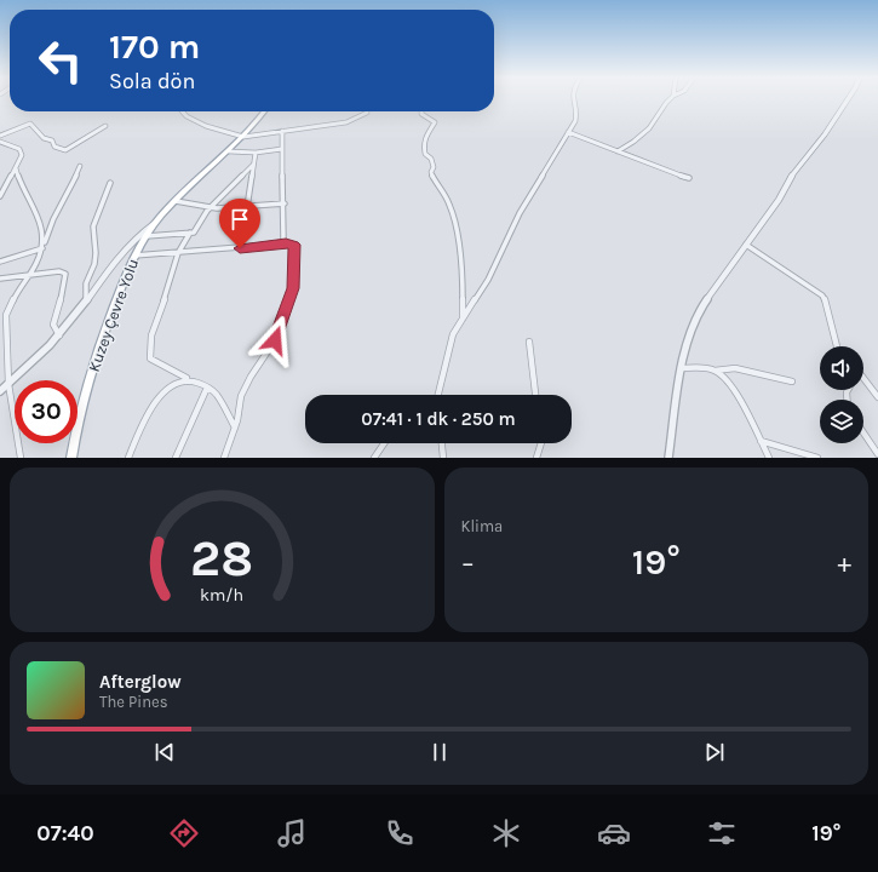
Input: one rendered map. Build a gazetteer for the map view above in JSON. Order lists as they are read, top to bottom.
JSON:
{
  "streets": {
    "main road": ["Kuzey Çevre Yolu"]
  },
  "page": {
    "turn": ["170 m", "Sola dön"],
    "limit": "30",
    "trip": "07:41 · 1 dk · 250 m",
    "tile": "Klima",
    "heat": ["−", "19°", "+"],
    "song": ["Afterglow", "The Pines"],
    "tabs": ["07:40", "19°"],
    "gauge": ["28", "km/h"]
  }
}
